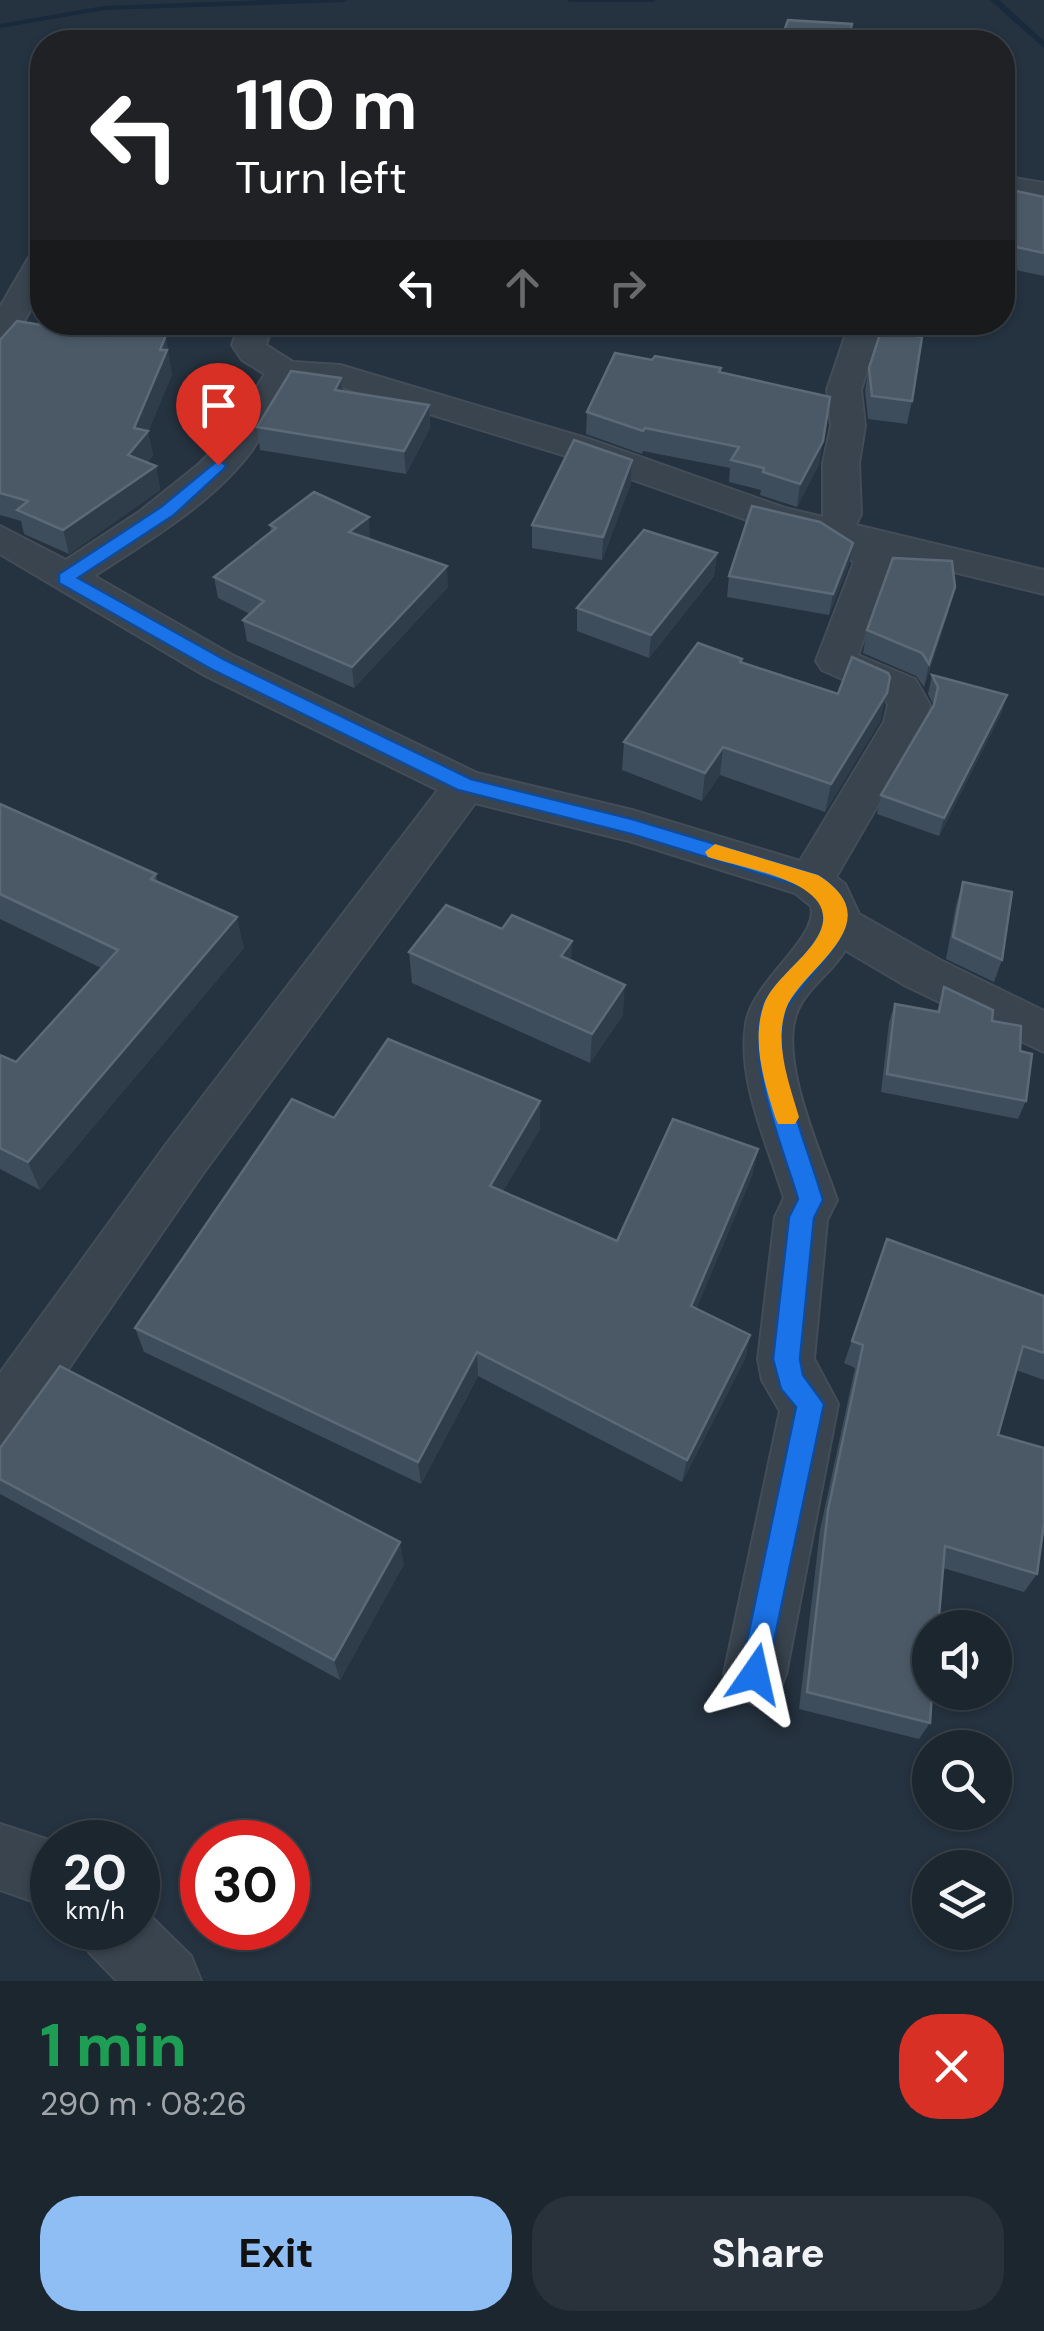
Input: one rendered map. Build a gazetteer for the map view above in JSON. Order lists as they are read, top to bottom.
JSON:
{
  "page": {
    "turn": ["110 m", "Turn left"],
    "speed": "20 km/h",
    "limit": "30",
    "heading": ["1 min", "290 m · 08:26"],
    "buttons": ["Exit", "Share"]
  }
}
